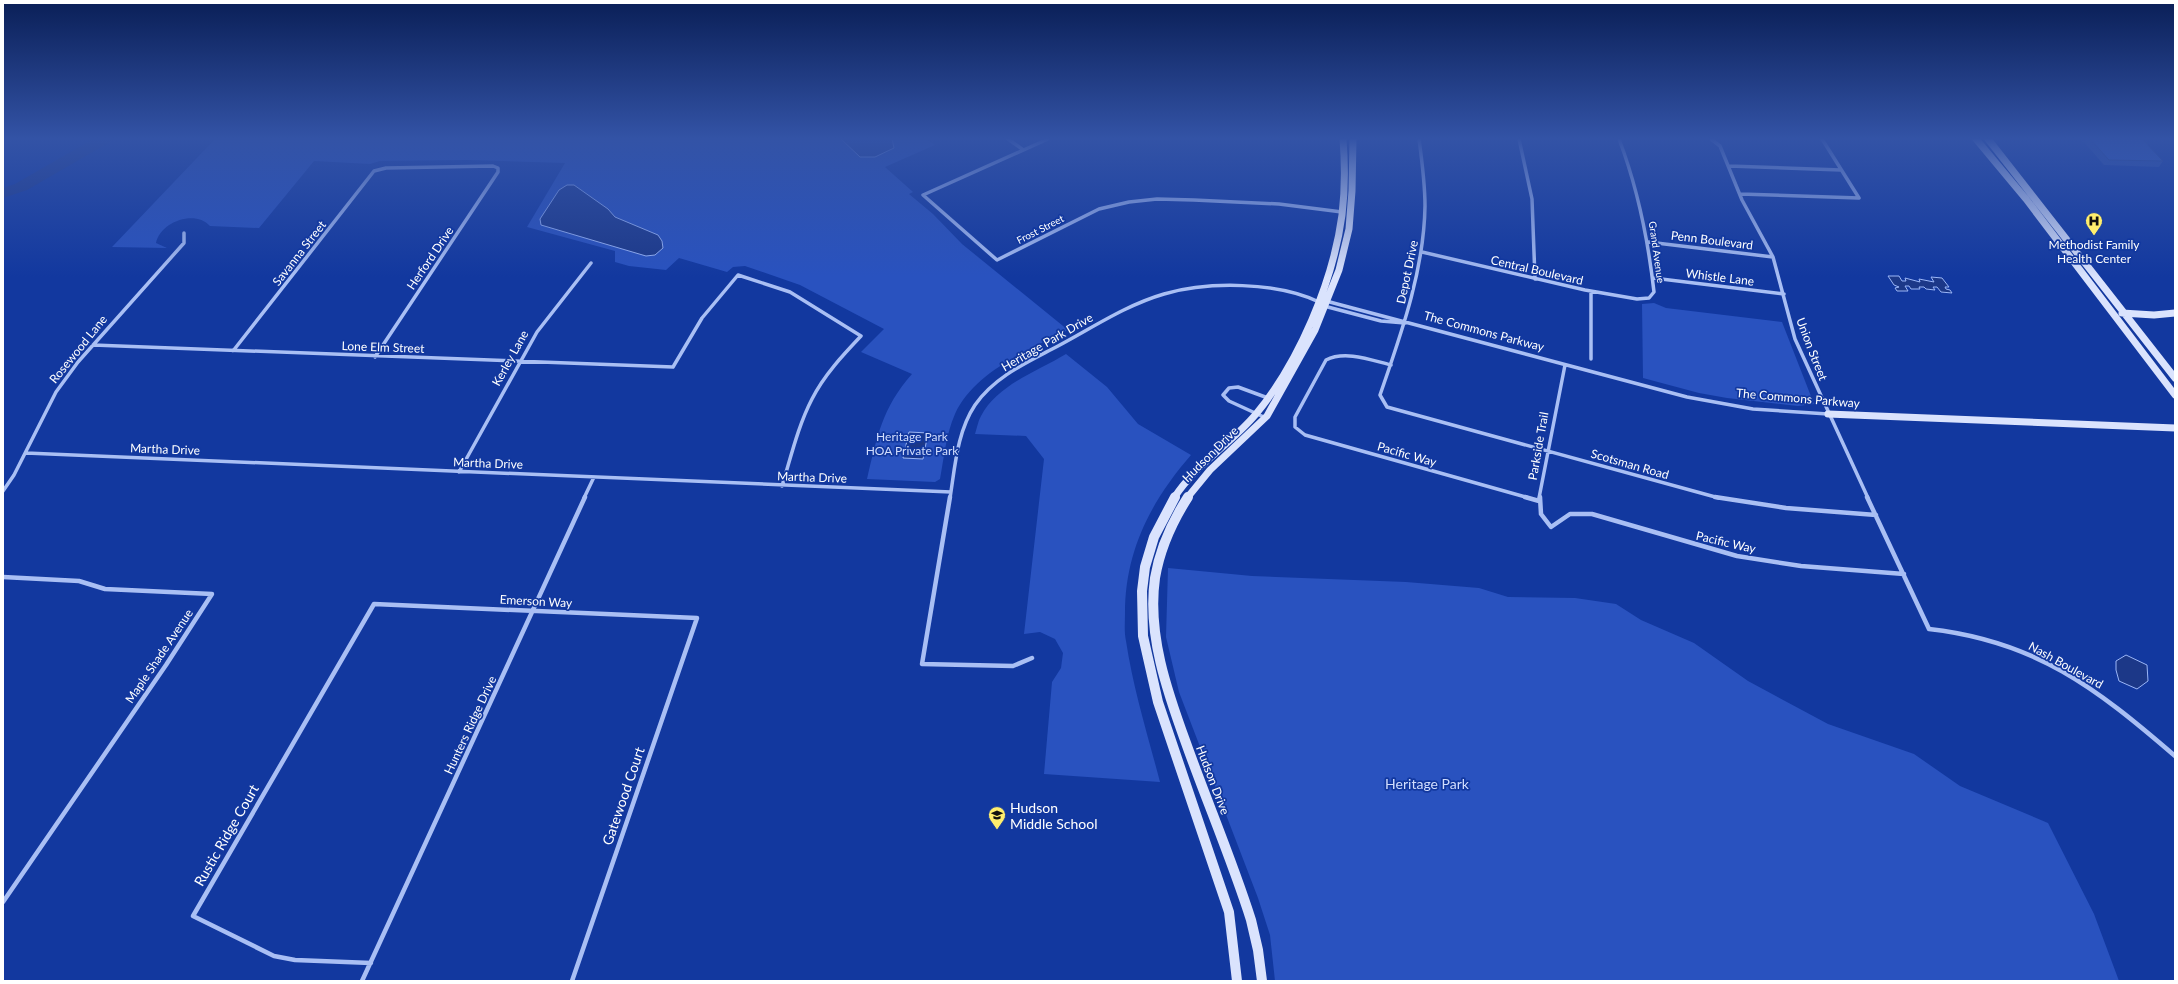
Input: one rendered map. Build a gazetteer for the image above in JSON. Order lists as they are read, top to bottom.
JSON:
{
  "streets": {
    "street": [
      "Frost Street",
      "Penn Boulevard",
      "Grand Avenue",
      "Savanna Street",
      "Herford Drive",
      "Central Boulevard",
      "Depot Drive",
      "Whistle Lane",
      "The Commons Parkway",
      "Heritage Park Drive",
      "Lone Elm Street",
      "Rosewood Lane",
      "Union Street",
      "Kerley Lane",
      "Parkside Trail",
      "Martha Drive",
      "Hudson Drive",
      "Pacific Way",
      "Scotsman Road",
      "Emerson Way",
      "Maple Shade Avenue",
      "Nash Boulevard",
      "Hunters Ridge Drive",
      "Gatewood Court",
      "Rustic Ridge Court"
    ]
  },
  "crossings": [
    ["Frost Street", "Hudson Drive"],
    ["Penn Boulevard", "Grand Avenue"],
    ["Penn Boulevard", "Union Street"],
    ["Grand Avenue", "Central Boulevard"],
    ["Grand Avenue", "Whistle Lane"],
    ["Savanna Street", "Lone Elm Street"],
    ["Herford Drive", "Lone Elm Street"],
    ["Central Boulevard", "Depot Drive"],
    ["Depot Drive", "The Commons Parkway"],
    ["Depot Drive", "Pacific Way"],
    ["Depot Drive", "Scotsman Road"],
    ["Whistle Lane", "Union Street"],
    ["The Commons Parkway", "Heritage Park Drive"],
    ["The Commons Parkway", "Union Street"],
    ["The Commons Parkway", "Parkside Trail"],
    ["The Commons Parkway", "Hudson Drive"],
    ["Heritage Park Drive", "Martha Drive"],
    ["Heritage Park Drive", "Hudson Drive"],
    ["Lone Elm Street", "Rosewood Lane"],
    ["Lone Elm Street", "Kerley Lane"],
    ["Lone Elm Street", "Martha Drive"],
    ["Rosewood Lane", "Martha Drive"],
    ["Union Street", "Pacific Way"],
    ["Union Street", "Scotsman Road"],
    ["Union Street", "Nash Boulevard"],
    ["Kerley Lane", "Martha Drive"],
    ["Parkside Trail", "Pacific Way"],
    ["Parkside Trail", "Scotsman Road"],
    ["Martha Drive", "Hunters Ridge Drive"],
    ["Emerson Way", "Hunters Ridge Drive"],
    ["Emerson Way", "Gatewood Court"],
    ["Emerson Way", "Rustic Ridge Court"],
    ["Hunters Ridge Drive", "Rustic Ridge Court"]
  ],
  "parks": ["Heritage Park HOA Private Park", "Heritage Park"],
  "places": {
    "hospital": ["Methodist Family Health Center"],
    "school or university": ["Hudson Middle School"]
  }
}
